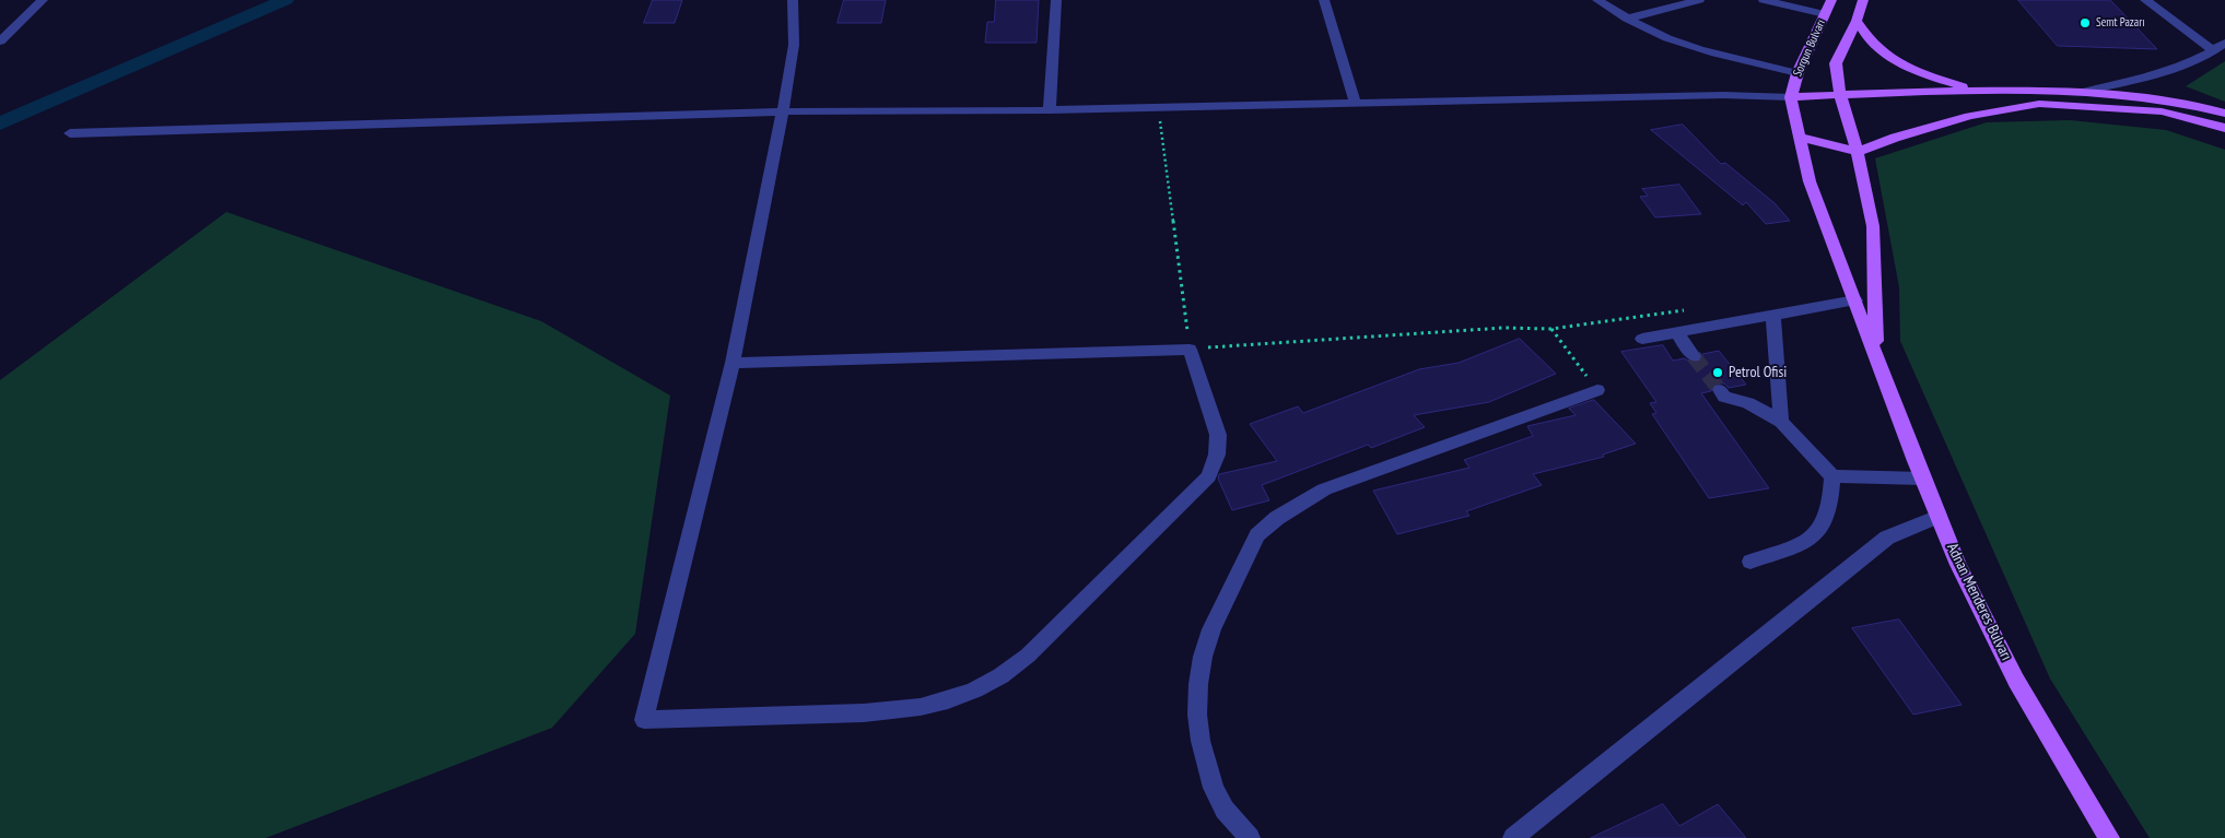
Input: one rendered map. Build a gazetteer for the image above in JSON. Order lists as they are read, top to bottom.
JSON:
{
  "streets": {
    "main road": ["Sorgun Bulvarı", "Adnan Menderes Bulvarı"]
  },
  "crossings": [
    ["Sorgun Bulvarı", "Adnan Menderes Bulvarı"]
  ],
  "places": ["Semt Pazarı", "Petrol Ofisi"]
}
